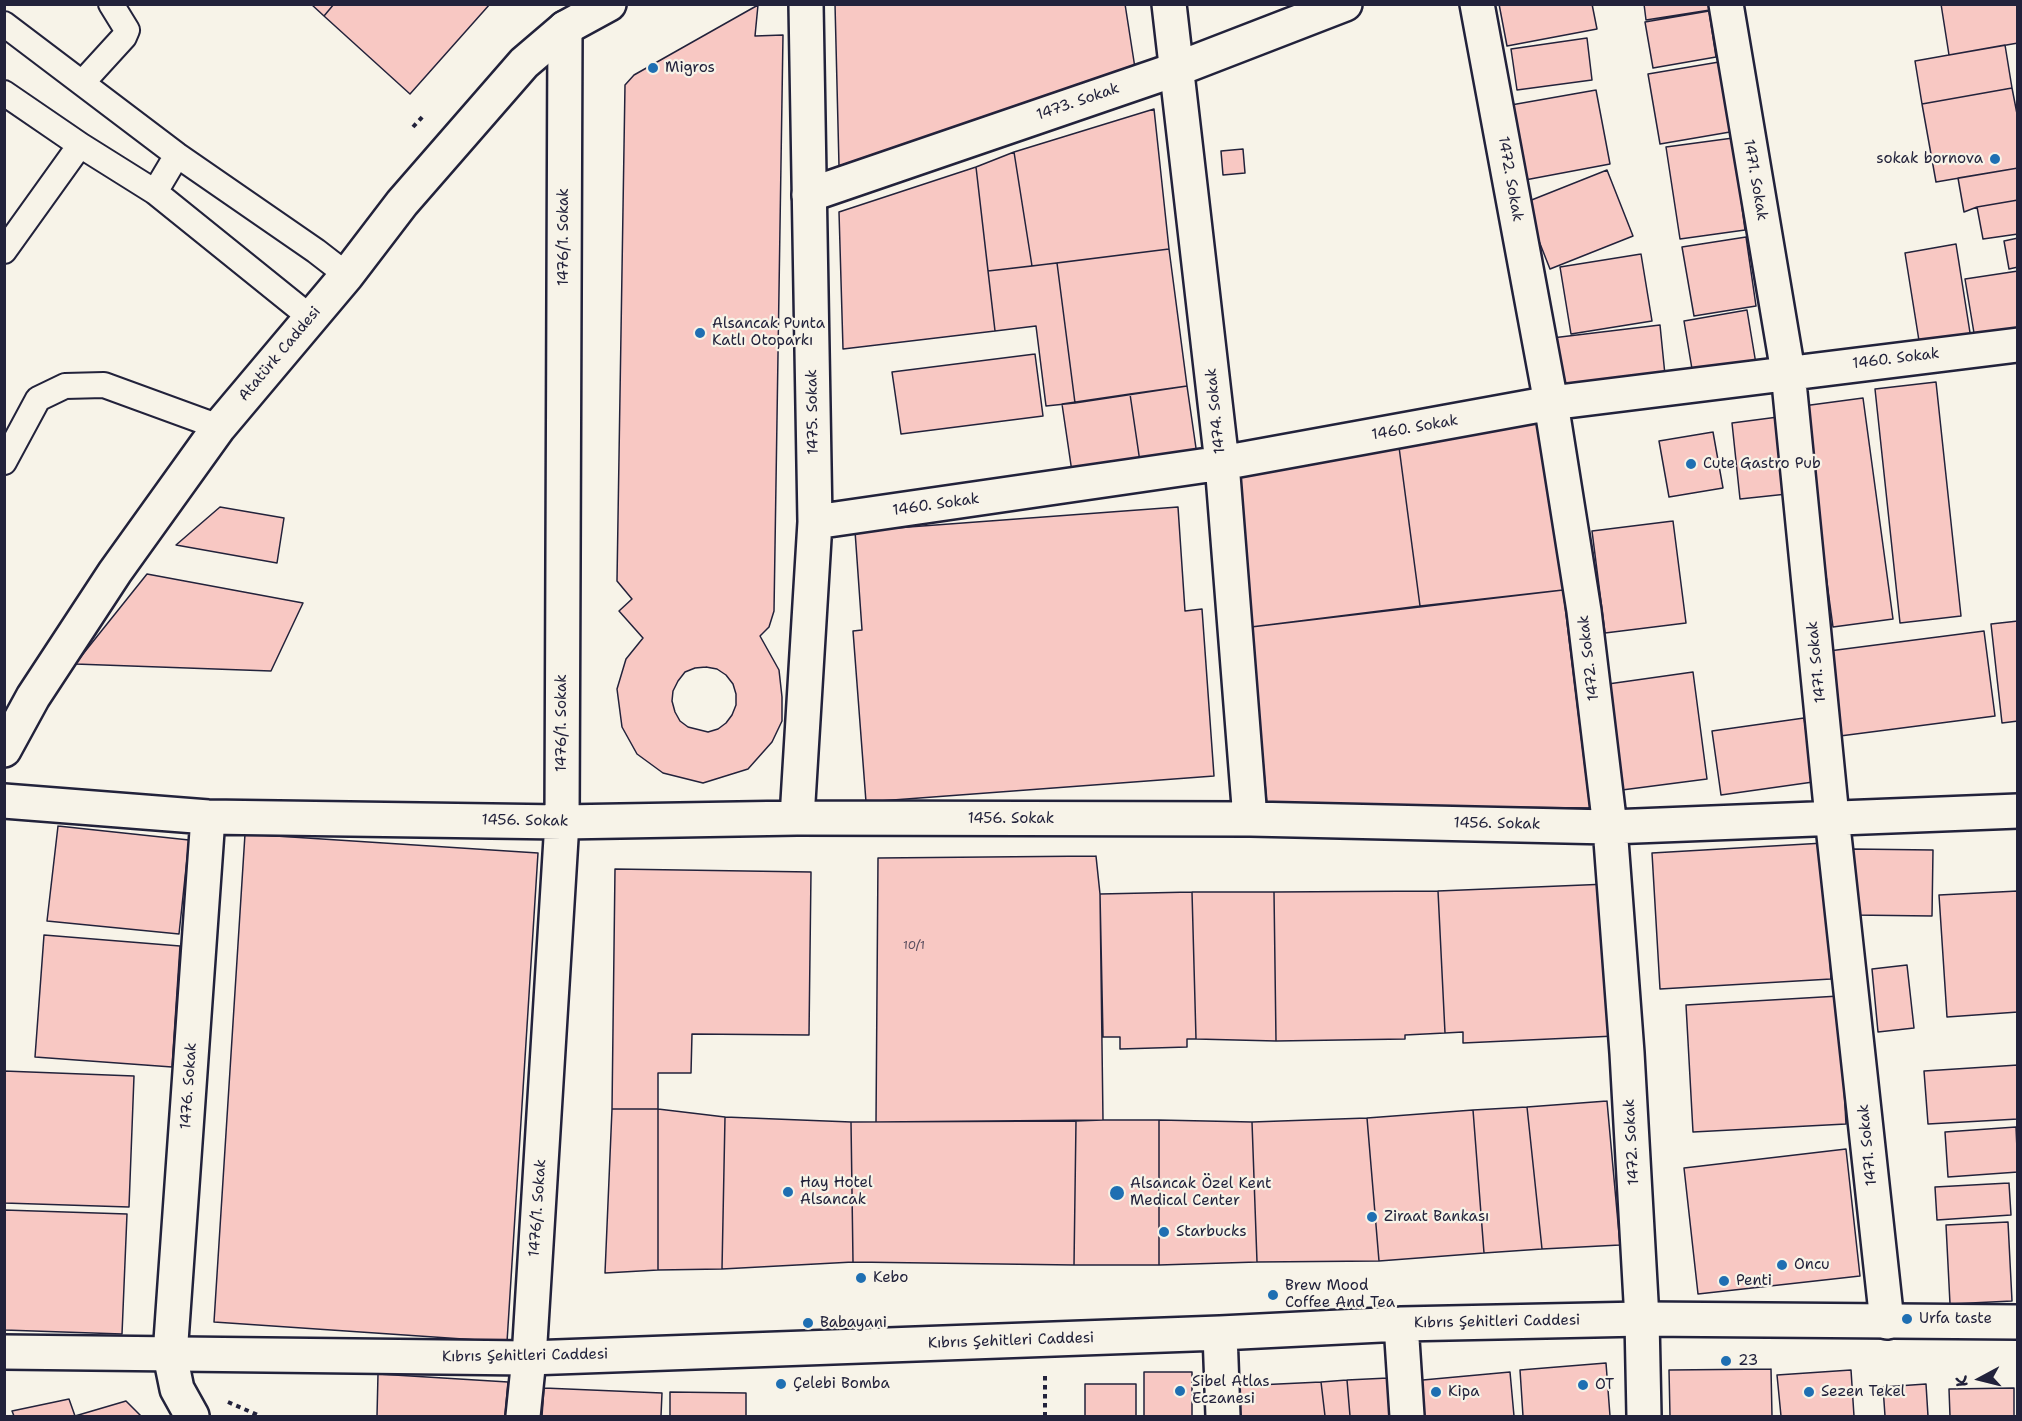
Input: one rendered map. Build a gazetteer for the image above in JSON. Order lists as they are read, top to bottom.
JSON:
{
  "streets": {
    "street": [
      "1473. Sokak",
      "1472. Sokak",
      "1471. Sokak",
      "1476/1. Sokak",
      "Atatürk Caddesi",
      "1460. Sokak",
      "1474. Sokak",
      "1475. Sokak",
      "1456. Sokak",
      "1476. Sokak",
      "Kıbrıs Şehitleri Caddesi"
    ]
  },
  "crossings": [
    ["1473. Sokak", "1474. Sokak"],
    ["1473. Sokak", "1475. Sokak"],
    ["1472. Sokak", "1460. Sokak"],
    ["1472. Sokak", "1456. Sokak"],
    ["1472. Sokak", "Kıbrıs Şehitleri Caddesi"],
    ["1471. Sokak", "1460. Sokak"],
    ["1471. Sokak", "1456. Sokak"],
    ["1471. Sokak", "Kıbrıs Şehitleri Caddesi"],
    ["1476/1. Sokak", "Atatürk Caddesi"],
    ["1476/1. Sokak", "1456. Sokak"],
    ["1476/1. Sokak", "Kıbrıs Şehitleri Caddesi"],
    ["1460. Sokak", "1474. Sokak"],
    ["1460. Sokak", "1475. Sokak"],
    ["1474. Sokak", "1456. Sokak"],
    ["1475. Sokak", "1456. Sokak"],
    ["1456. Sokak", "1476. Sokak"],
    ["1476. Sokak", "Kıbrıs Şehitleri Caddesi"]
  ],
  "places": [
    "Migros",
    "sokak bornova",
    "Alsancak Punta Katlı Otoparkı",
    "Cute Gastro Pub",
    "Hay Hotel Alsancak",
    "Alsancak Özel Kent Medical Center",
    "Ziraat Bankası",
    "Starbucks",
    "Oncu",
    "Kebo",
    "Penti",
    "Brew Mood Coffee And Tea",
    "Urfa taste",
    "Babayani",
    "23",
    "Çelebi Bomba",
    "OT",
    "Sibel Atlas Eczanesi",
    "Kipa",
    "Sezen Tekel"
  ],
  "house_numbers": ["10/1"],
  "north": "left"
}
